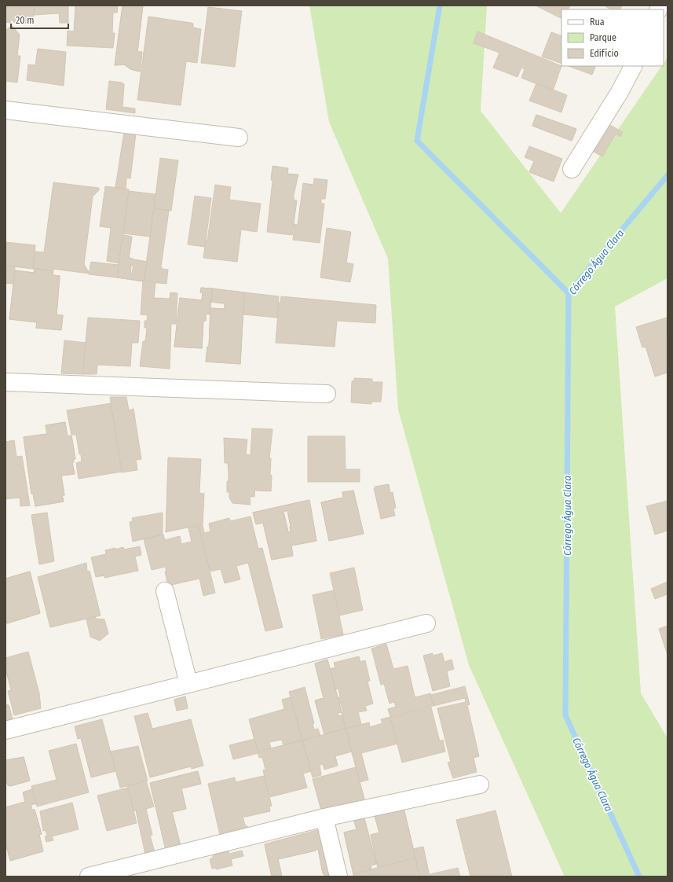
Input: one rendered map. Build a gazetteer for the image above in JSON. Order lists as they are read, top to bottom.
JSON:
{
  "water": ["Córrego Água Clara"],
  "legend": ["Rua", "Parque", "Edifício"],
  "scale_bar": "20 m"
}
